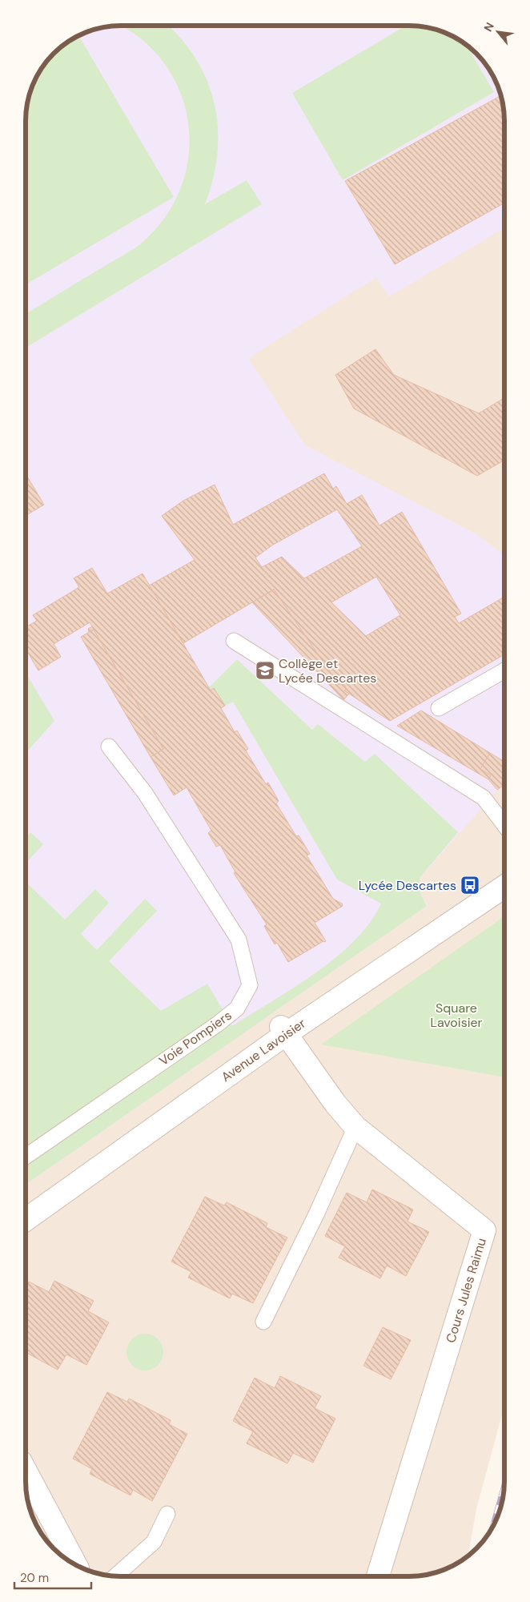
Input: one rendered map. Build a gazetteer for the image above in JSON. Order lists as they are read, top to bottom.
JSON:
{
  "streets": {
    "street": ["Avenue Lavoisier", "Cours Jules Raimu"],
    "lane": ["Voie Pompiers"]
  },
  "crossings": [
    ["Avenue Lavoisier", "Cours Jules Raimu"]
  ],
  "parks": ["Square Lavoisier"],
  "places": {
    "school or university": ["Collège et Lycée Descartes"],
    "bus stop": ["Lycée Descartes"]
  },
  "scale_bar": "20 m",
  "north": "top left"
}
